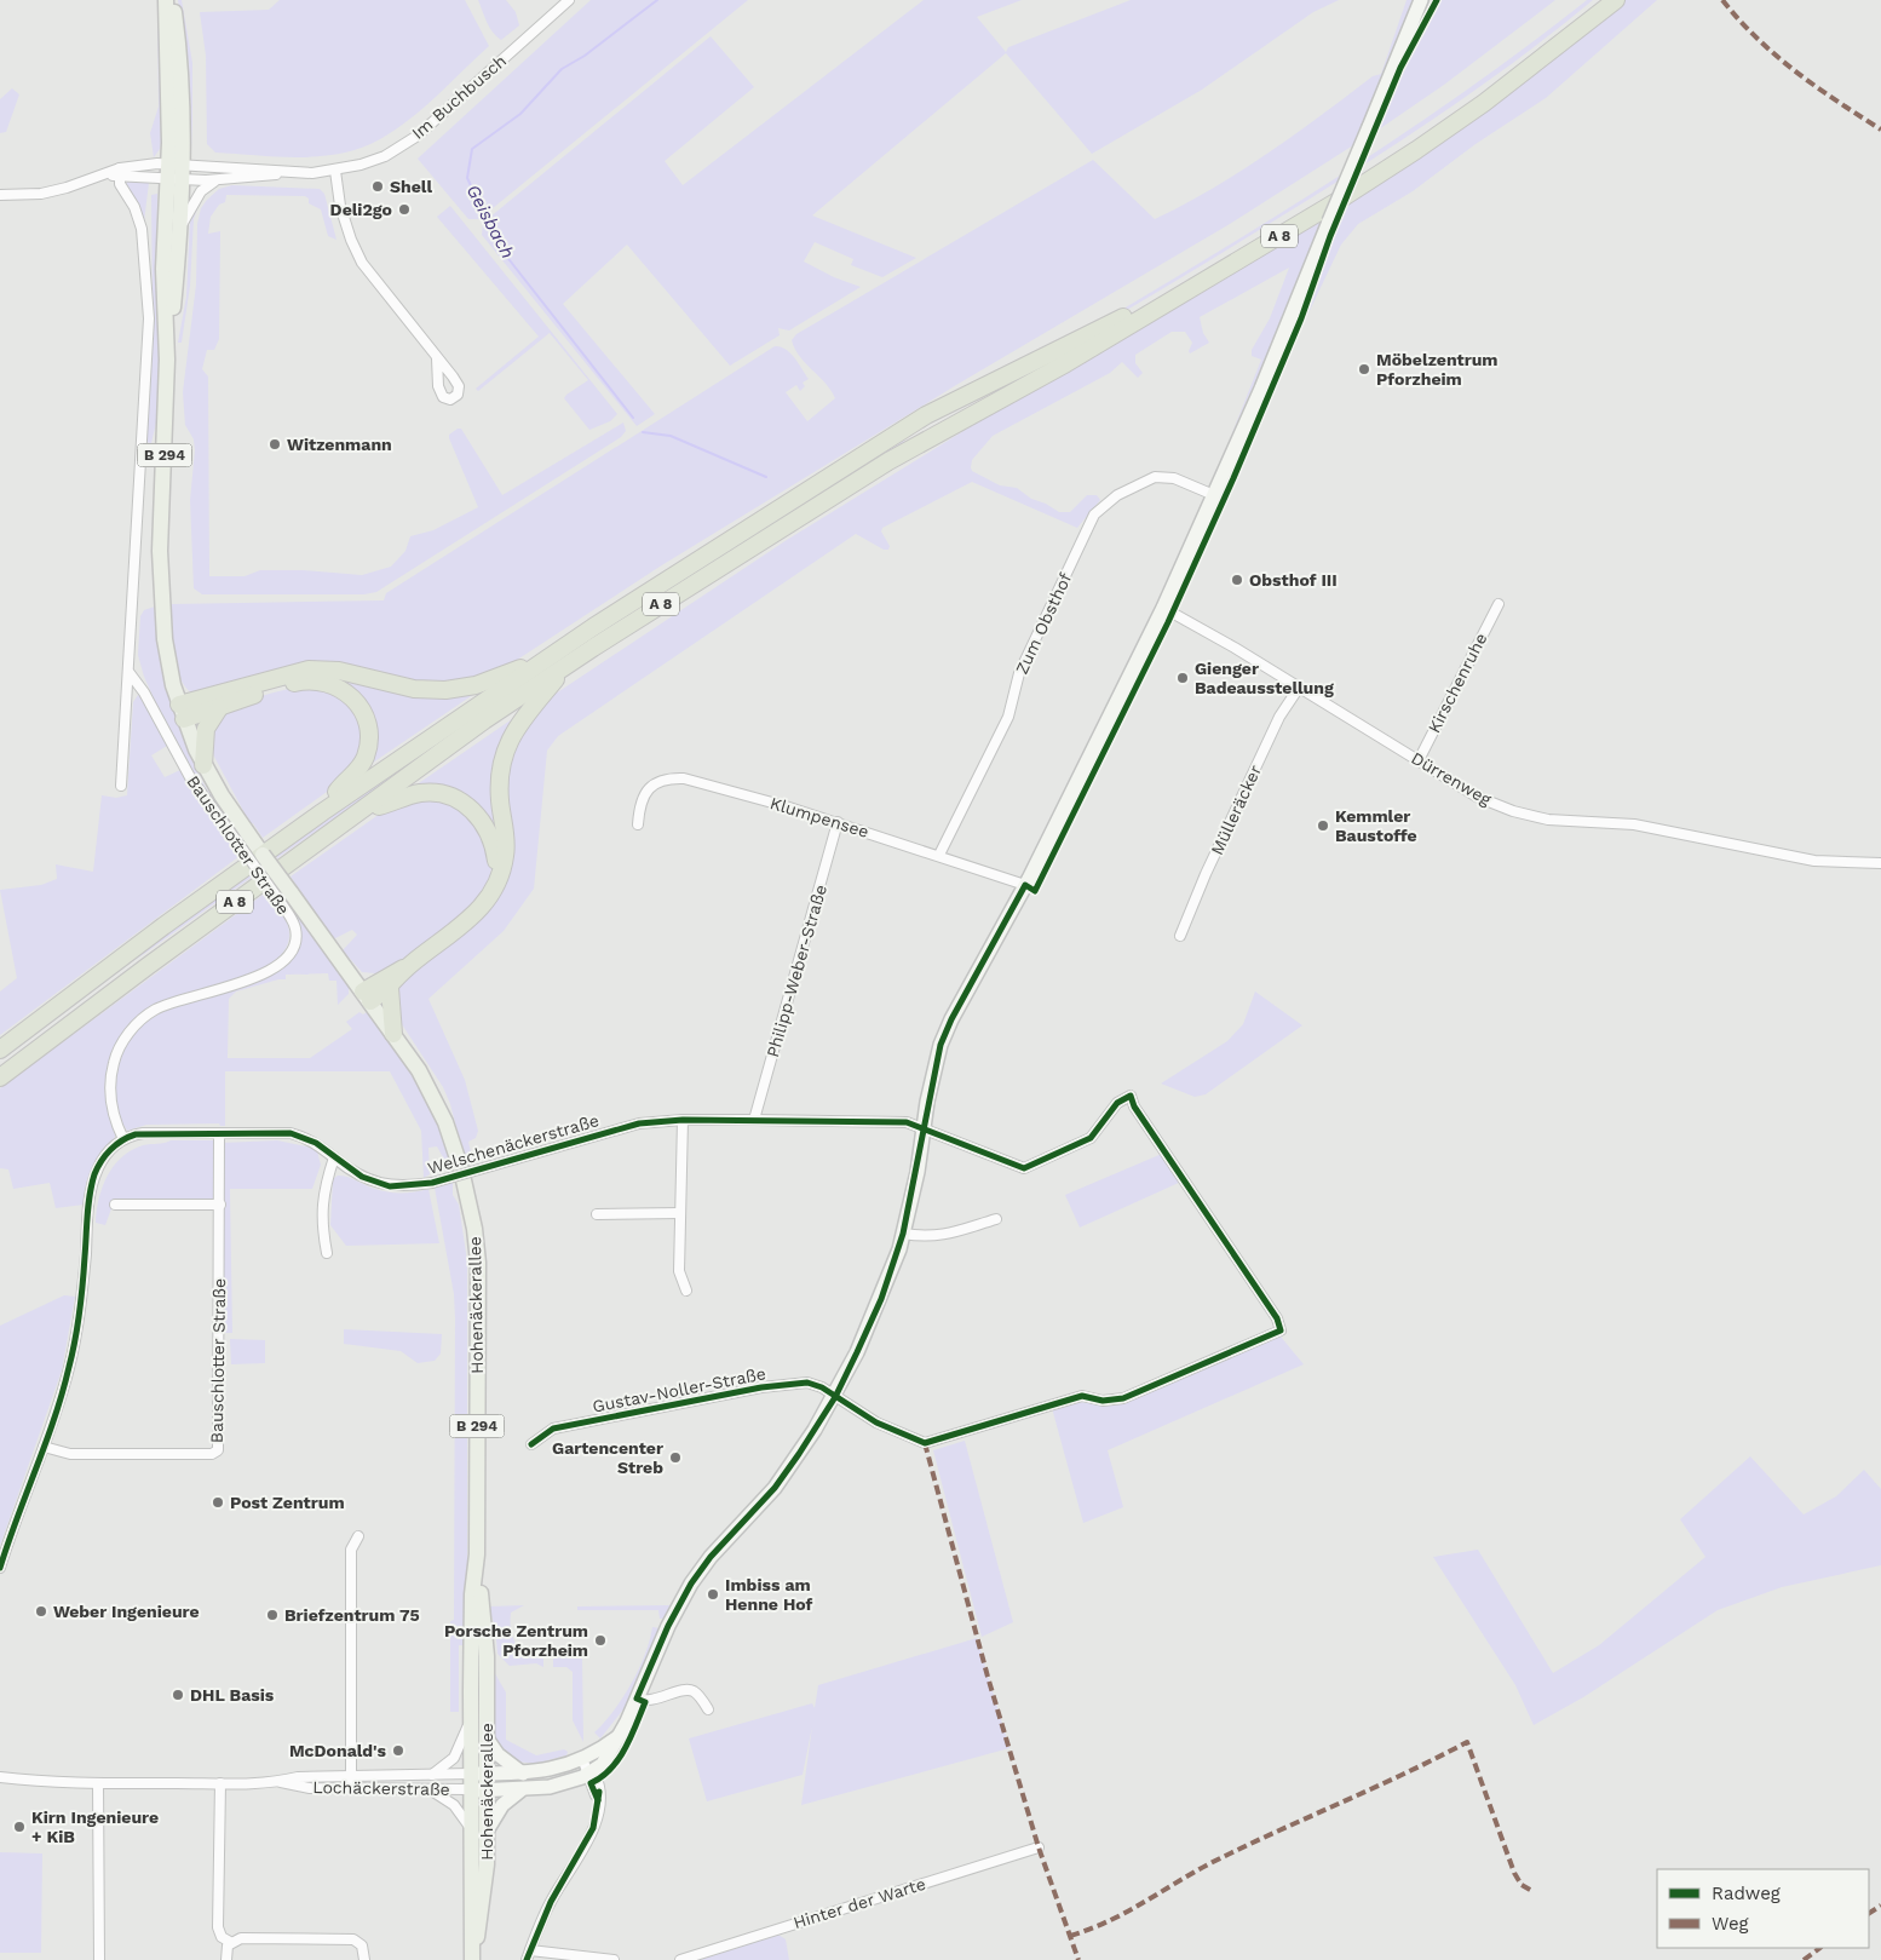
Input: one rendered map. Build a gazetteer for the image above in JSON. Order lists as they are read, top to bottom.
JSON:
{
  "streets": {
    "highway": ["A 8"],
    "main road": ["B 294", "Hohenäckerallee"],
    "street": [
      "Im Buchbusch",
      "Zum Obsthof",
      "Kirschenruhe",
      "Dürrenweg",
      "Mülleräcker",
      "Klumpensee",
      "Bauschlotter Straße",
      "Philipp-Weber-Straße",
      "Welschenäckerstraße",
      "Gustav-Noller-Straße",
      "Lochäckerstraße",
      "Hinter der Warte"
    ]
  },
  "crossings": [
    ["Im Buchbusch", "B 294"],
    ["B 294", "Bauschlotter Straße"],
    ["B 294", "Hohenäckerallee"],
    ["Zum Obsthof", "Klumpensee"],
    ["Zum Obsthof", "Lochäckerstraße"],
    ["Kirschenruhe", "Dürrenweg"],
    ["Dürrenweg", "Mülleräcker"],
    ["Dürrenweg", "Lochäckerstraße"],
    ["Klumpensee", "Philipp-Weber-Straße"],
    ["Klumpensee", "Lochäckerstraße"],
    ["Bauschlotter Straße", "Welschenäckerstraße"],
    ["Bauschlotter Straße", "Hohenäckerallee"],
    ["Philipp-Weber-Straße", "Welschenäckerstraße"],
    ["Welschenäckerstraße", "Gustav-Noller-Straße"],
    ["Welschenäckerstraße", "Lochäckerstraße"],
    ["Hohenäckerallee", "Lochäckerstraße"],
    ["Gustav-Noller-Straße", "Lochäckerstraße"]
  ],
  "water": ["Geisbach"],
  "places": [
    "Shell",
    "Deli2go",
    "Möbelzentrum Pforzheim",
    "Witzenmann",
    "Obsthof III",
    "Gienger Badeausstellung",
    "Kemmler Baustoffe",
    "Gartencenter Streb",
    "Post Zentrum",
    "Imbiss am Henne Hof",
    "Weber Ingenieure",
    "Briefzentrum 75",
    "Porsche Zentrum Pforzheim",
    "DHL Basis",
    "McDonald's",
    "Kirn Ingenieure + KiB"
  ],
  "legend": ["Radweg", "Weg"]
}
